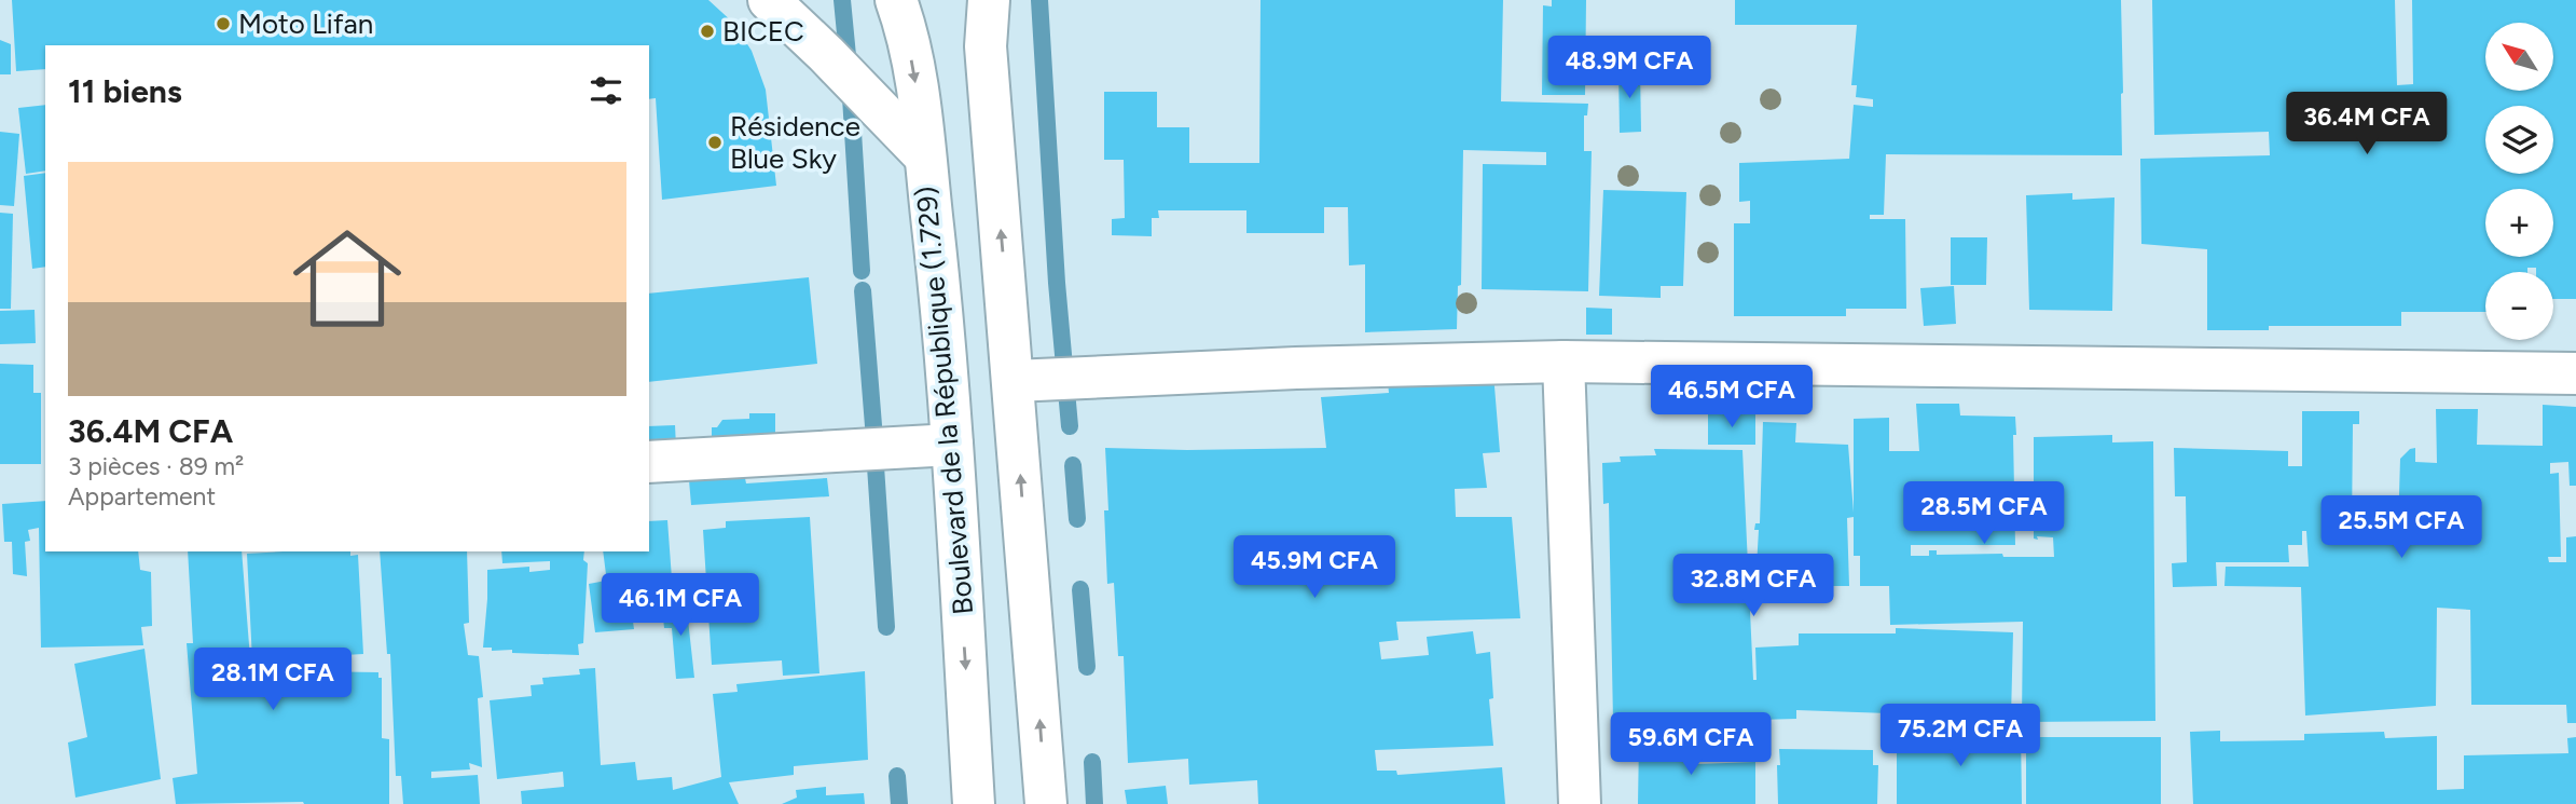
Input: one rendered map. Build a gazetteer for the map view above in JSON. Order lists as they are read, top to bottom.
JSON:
{
  "streets": {
    "street": ["Boulevard de la République (1.729)"]
  },
  "places": ["Moto Lifan", "BICEC", "Résidence Blue Sky"],
  "north": "top left",
  "page": {
    "map_buttons": ["+", "−"],
    "price": [
      "48.9M CFA",
      "36.4M CFA",
      "46.5M CFA",
      "28.5M CFA",
      "25.5M CFA",
      "45.9M CFA",
      "32.8M CFA",
      "46.1M CFA",
      "28.1M CFA",
      "75.2M CFA",
      "59.6M CFA"
    ],
    "heading": "11 biens",
    "list": [
      {
        "name": "36.4M CFA",
        "note": "3 pièces · 89 m² · Appartement"
      }
    ]
  }
}
